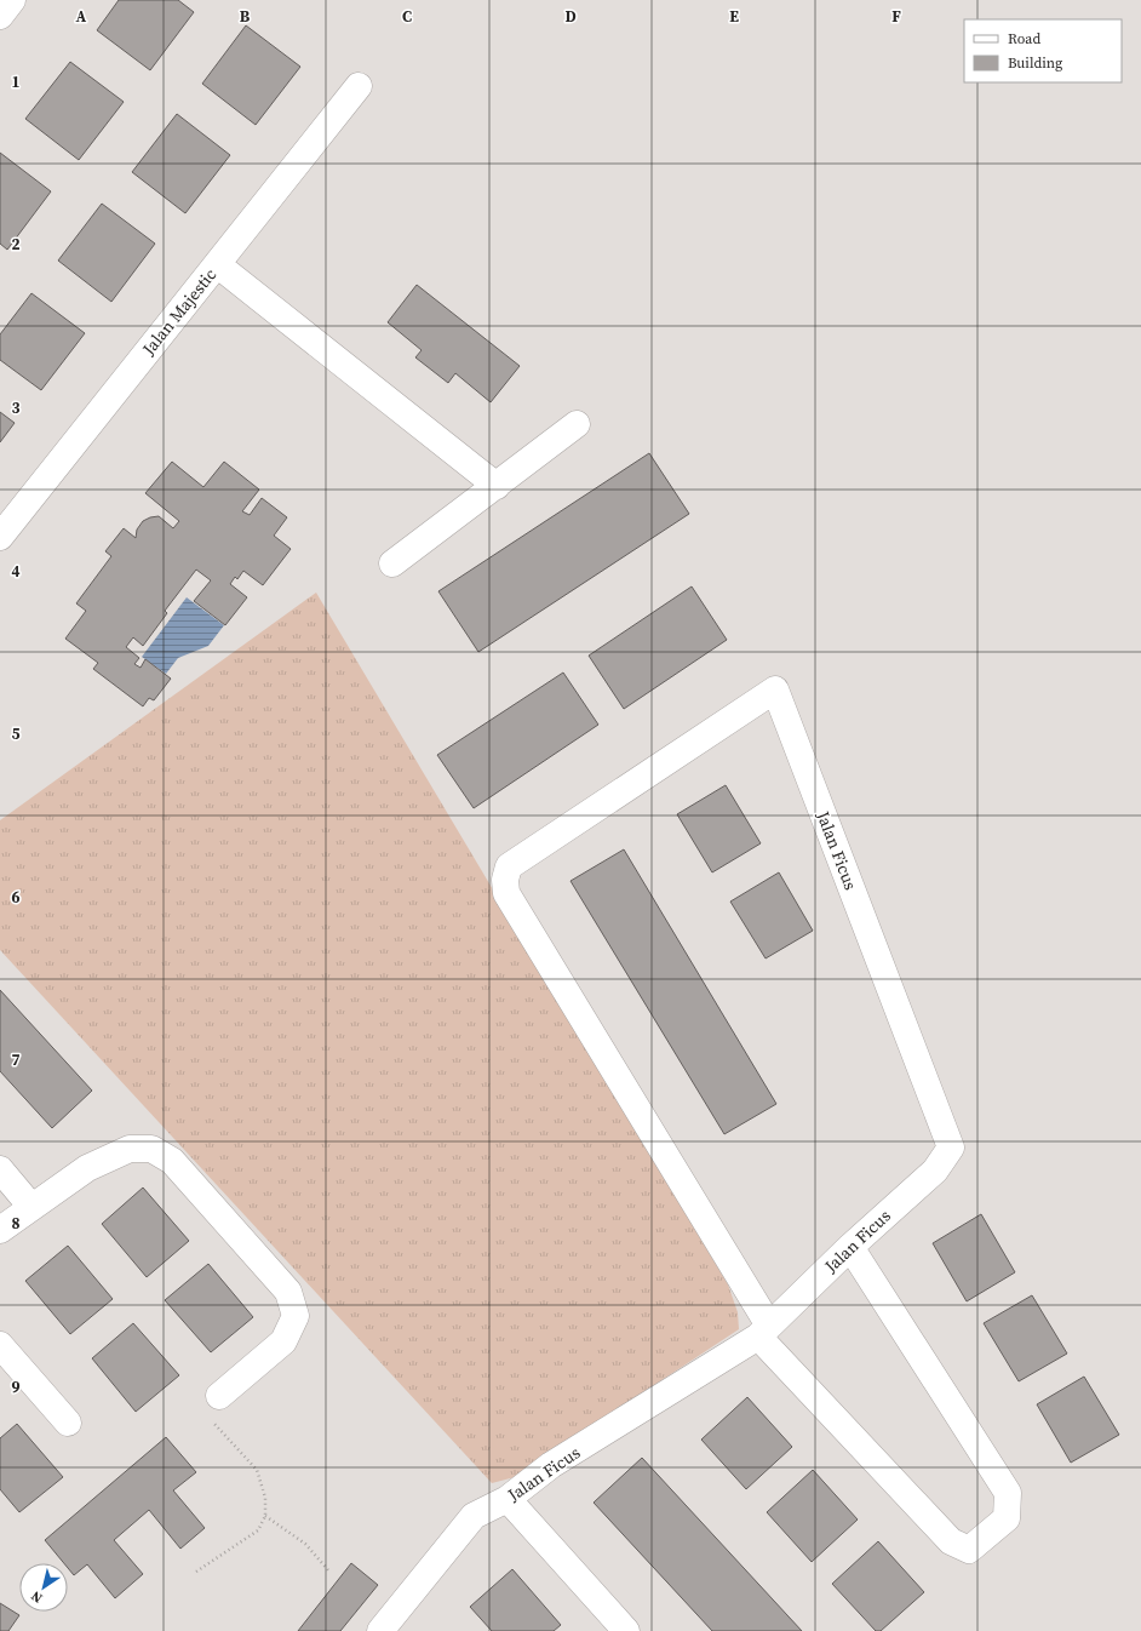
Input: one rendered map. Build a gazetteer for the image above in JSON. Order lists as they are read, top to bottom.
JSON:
{
  "streets": {
    "street": ["Jalan Majestic", "Jalan Ficus"]
  },
  "legend": ["Road", "Building"],
  "north": "bottom left",
  "grid": {
    "columns": [
      "A",
      "B",
      "C",
      "D",
      "E",
      "F"
    ],
    "rows": [
      "1",
      "2",
      "3",
      "4",
      "5",
      "6",
      "7",
      "8",
      "9"
    ]
  }
}
